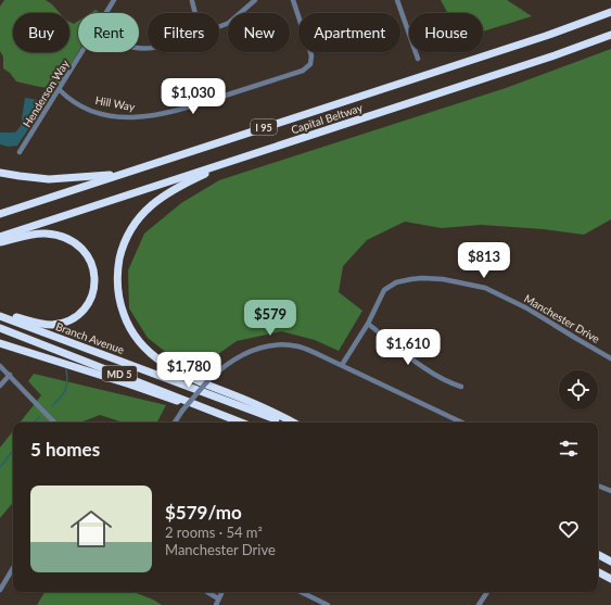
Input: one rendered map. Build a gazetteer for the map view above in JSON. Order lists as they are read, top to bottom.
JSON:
{
  "streets": {
    "highway": [
      "Capital Beltway",
      "I 95",
      "Branch Avenue",
      "MD 5"
    ],
    "street": ["Henderson Way", "Hill Way", "Manchester Drive"]
  },
  "crossings": [
    ["Henderson Way", "Hill Way"]
  ],
  "page": {
    "chip": [
      "Buy",
      "Rent",
      "Filters",
      "New",
      "Apartment",
      "House"
    ],
    "price": [
      "$1,030",
      "$813",
      "$579",
      "$1,610",
      "$1,780"
    ],
    "heading": "5 homes",
    "list": [
      {
        "name": "$579/mo",
        "note": "2 rooms · 54 m² · Manchester Drive"
      }
    ]
  }
}
